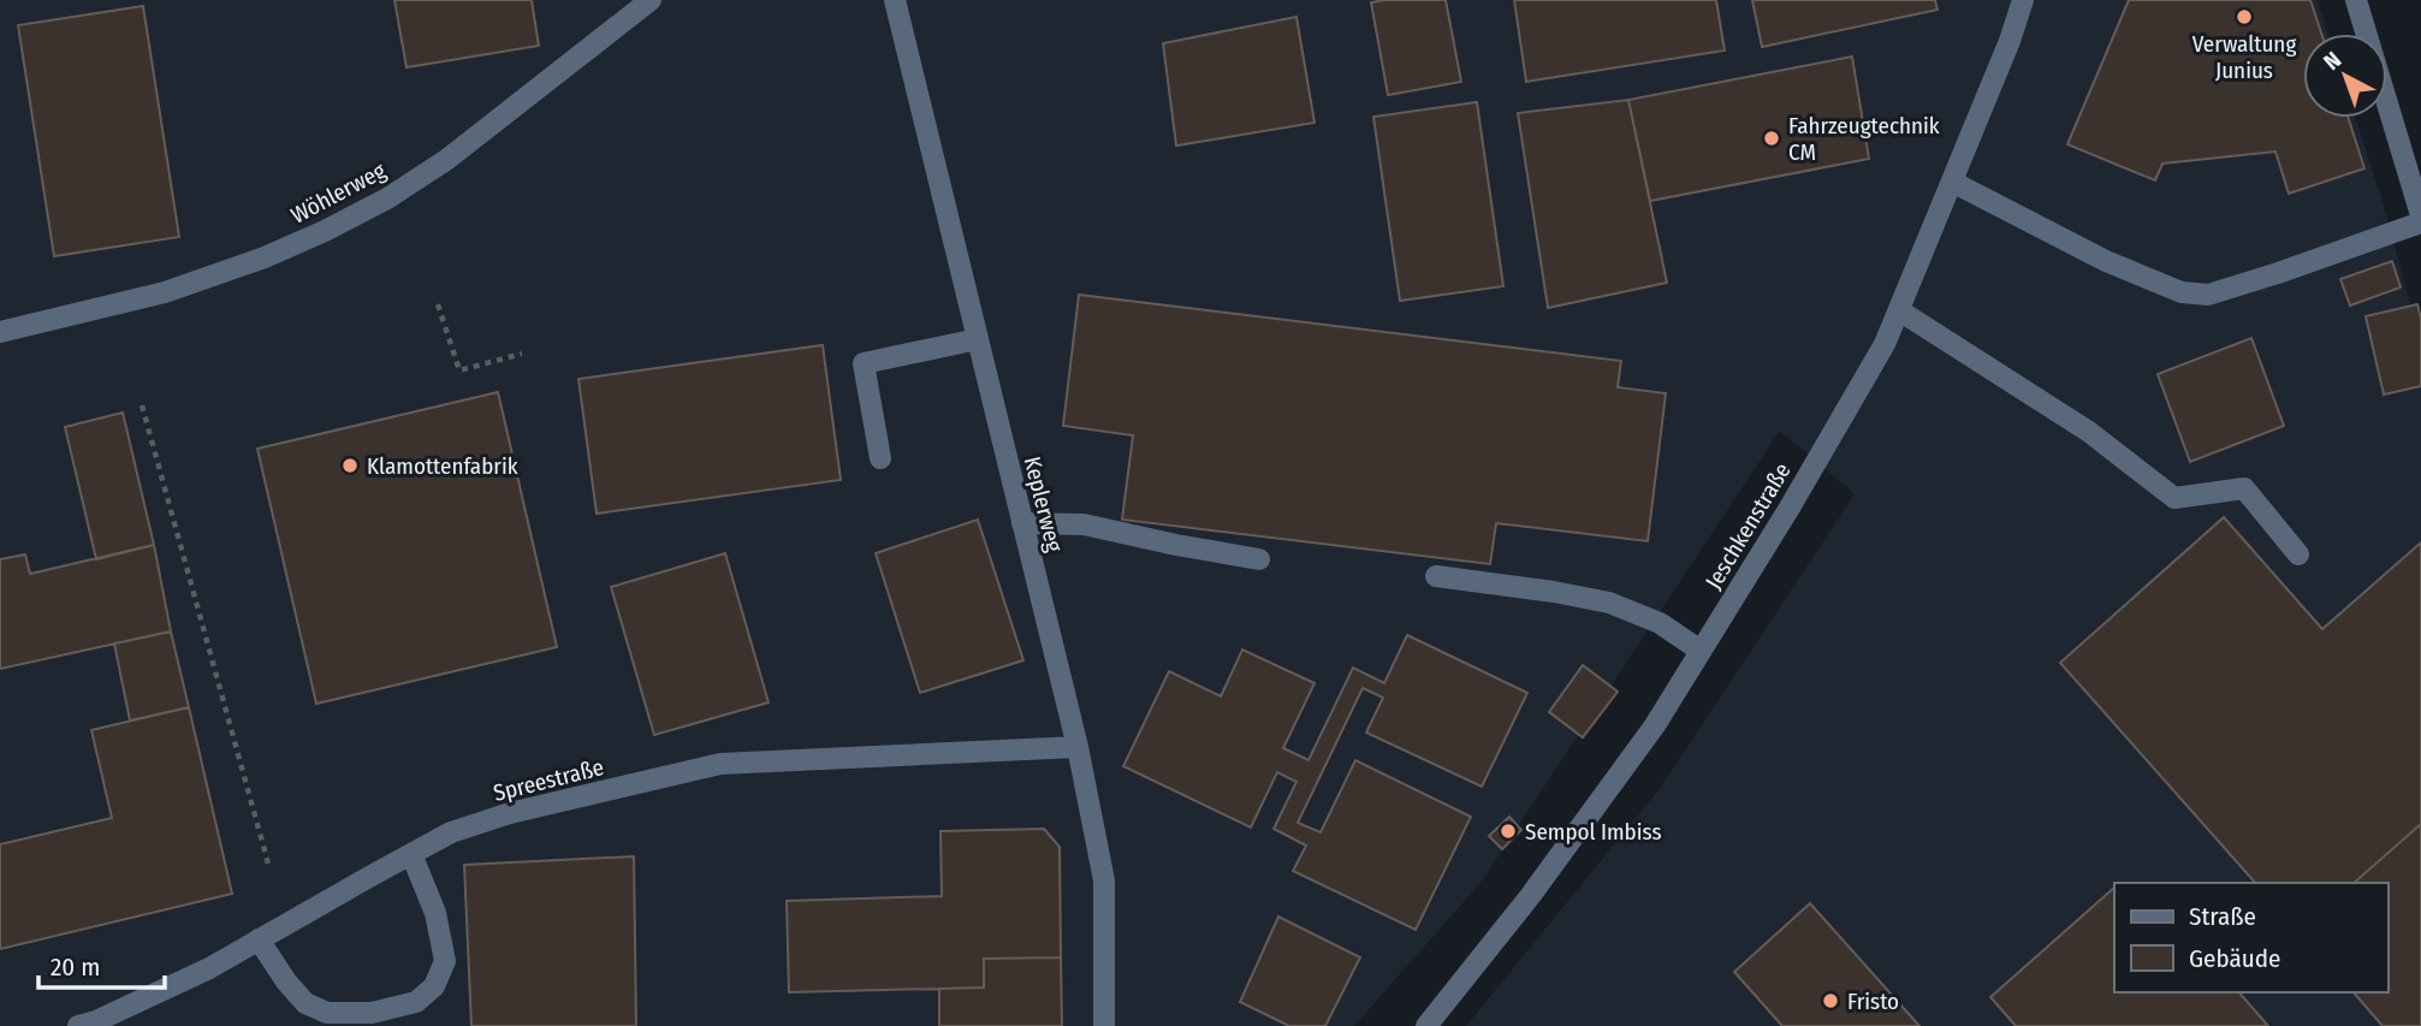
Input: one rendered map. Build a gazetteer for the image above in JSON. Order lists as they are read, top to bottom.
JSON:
{
  "streets": {
    "street": [
      "Wöhlerweg",
      "Keplerweg",
      "Jeschkenstraße",
      "Spreestraße"
    ]
  },
  "crossings": [
    ["Keplerweg", "Spreestraße"]
  ],
  "places": [
    "Verwaltung Junius",
    "Fahrzeugtechnik CM",
    "Klamottenfabrik",
    "Sempol Imbiss",
    "Fristo"
  ],
  "legend": ["Straße", "Gebäude"],
  "scale_bar": "20 m",
  "north": "top left"
}
